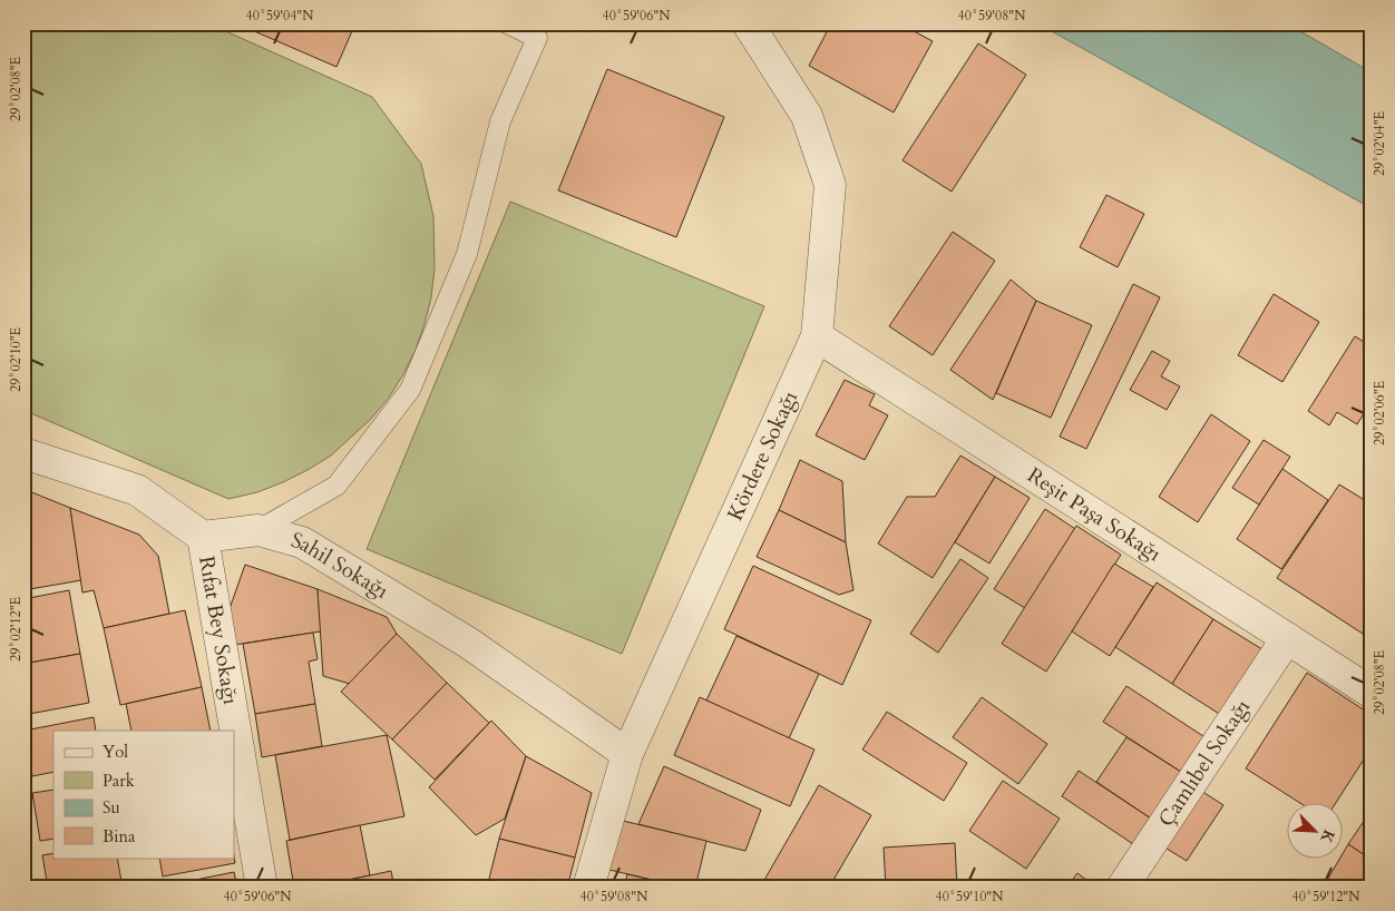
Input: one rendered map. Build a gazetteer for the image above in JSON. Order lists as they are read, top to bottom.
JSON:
{
  "streets": {
    "street": [
      "Kördere Sokağı",
      "Reşit Paşa Sokağı",
      "Sahil Sokağı",
      "Rıfat Bey Sokağı",
      "Çamlıbel Sokağı"
    ]
  },
  "crossings": [
    ["Kördere Sokağı", "Reşit Paşa Sokağı"],
    ["Kördere Sokağı", "Sahil Sokağı"],
    ["Reşit Paşa Sokağı", "Çamlıbel Sokağı"],
    ["Sahil Sokağı", "Rıfat Bey Sokağı"]
  ],
  "legend": [
    "Yol",
    "Park",
    "Su",
    "Bina"
  ],
  "north": "bottom right",
  "coordinates": [
    "40°59'04\"N",
    "40°59'06\"N",
    "40°59'08\"N",
    "29°02'08\"E",
    "29°02'04\"E",
    "29°02'10\"E",
    "29°02'06\"E",
    "29°02'12\"E",
    "40°59'10\"N",
    "40°59'12\"N"
  ]
}
